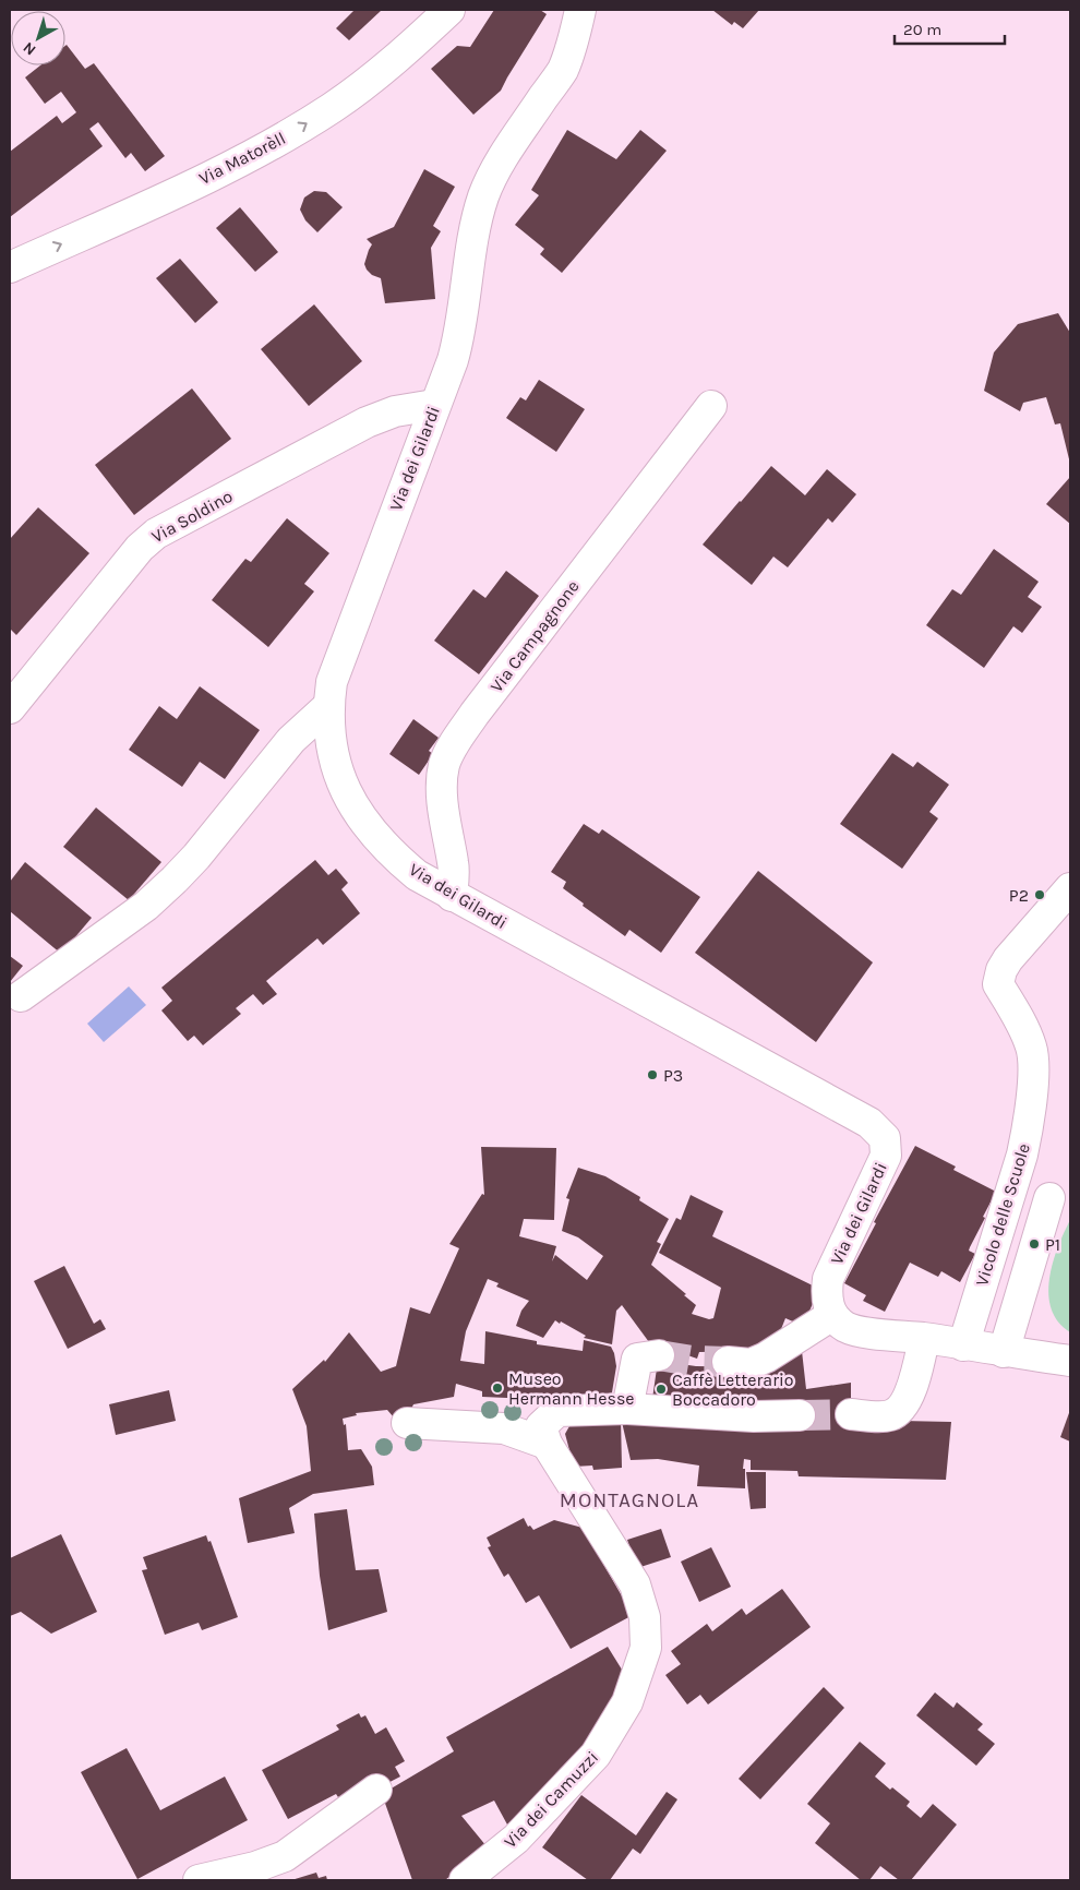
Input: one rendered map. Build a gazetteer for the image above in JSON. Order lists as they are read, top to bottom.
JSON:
{
  "streets": {
    "street": [
      "Via Matorèll",
      "Via dei Gilardi",
      "Via Soldino",
      "Via Campagnone",
      "Vicolo delle Scuole",
      "Via dei Camuzzi"
    ]
  },
  "crossings": [
    ["Via dei Gilardi", "Via Soldino"],
    ["Via dei Gilardi", "Via Campagnone"]
  ],
  "one_way": ["Via Matorèll"],
  "districts": ["MONTAGNOLA"],
  "places": [
    "P2",
    "P3",
    "P1",
    "Museo Hermann Hesse",
    "Caffè Letterario Boccadoro"
  ],
  "scale_bar": "20 m",
  "north": "bottom left"
}
